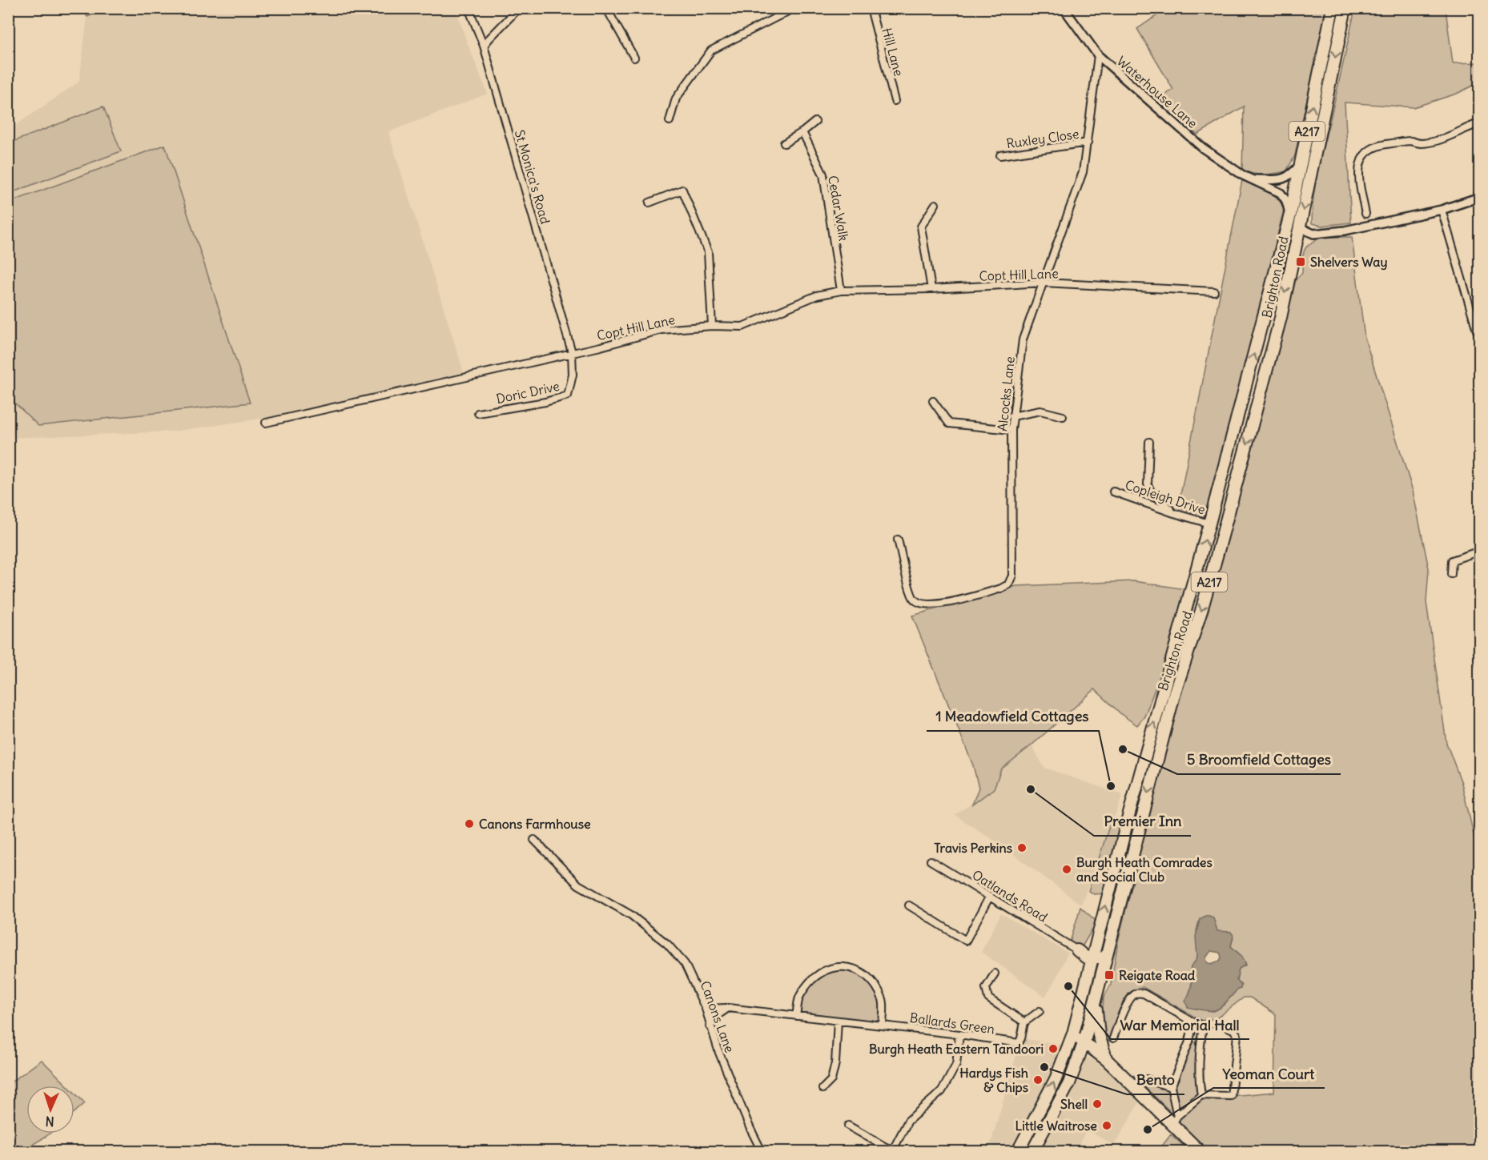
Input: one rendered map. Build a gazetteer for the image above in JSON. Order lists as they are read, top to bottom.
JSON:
{
  "streets": {
    "highway": ["A217", "Brighton Road"],
    "street": [
      "Hill Lane",
      "Waterhouse Lane",
      "Ruxley Close",
      "St Monica's Road",
      "Cedar Walk",
      "Copt Hill Lane",
      "Doric Drive",
      "Alcocks Lane",
      "Copleigh Drive",
      "Oatlands Road",
      "Canons Lane",
      "Ballards Green"
    ]
  },
  "crossings": [
    ["Waterhouse Lane", "Brighton Road"],
    ["Waterhouse Lane", "Alcocks Lane"],
    ["Ruxley Close", "Alcocks Lane"],
    ["St Monica's Road", "Copt Hill Lane"],
    ["St Monica's Road", "Doric Drive"],
    ["Cedar Walk", "Copt Hill Lane"],
    ["Copt Hill Lane", "Doric Drive"],
    ["Copt Hill Lane", "Alcocks Lane"],
    ["Brighton Road", "Copleigh Drive"],
    ["Canons Lane", "Ballards Green"]
  ],
  "places": {
    "transit": ["Shelvers Way", "Reigate Road"],
    "other": [
      "5 Broomfield Cottages",
      "1 Meadowfield Cottages",
      "Premier Inn",
      "Canons Farmhouse",
      "Travis Perkins",
      "Burgh Heath Comrades and Social Club",
      "War Memorial Hall",
      "Burgh Heath Eastern Tandoori",
      "Bento",
      "Hardys Fish & Chips",
      "Shell",
      "Little Waitrose",
      "Yeoman Court"
    ]
  },
  "north": "bottom"
}
